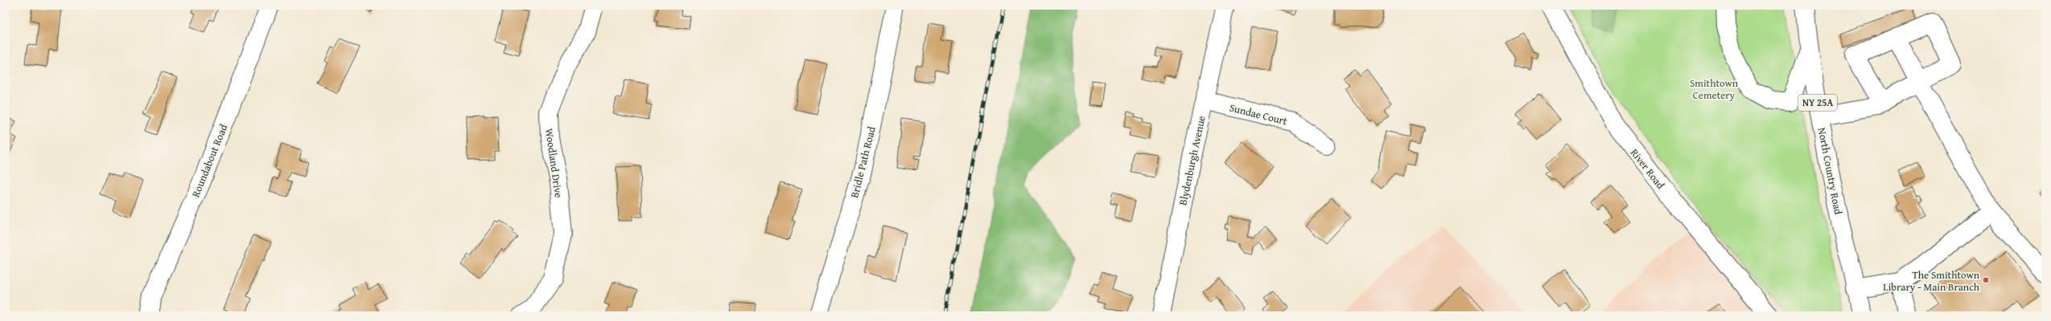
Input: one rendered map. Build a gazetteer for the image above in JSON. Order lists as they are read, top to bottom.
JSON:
{
  "streets": {
    "street": [
      "NY 25A",
      "Sundae Court",
      "Roundabout Road",
      "Blydenburgh Avenue",
      "Bridle Path Road",
      "Woodland Drive",
      "River Road",
      "North Country Road"
    ]
  },
  "crossings": [
    ["Sundae Court", "Blydenburgh Avenue"]
  ],
  "parks": ["Smithtown Cemetery"],
  "places": ["The Smithtown Library - Main Branch"]
}
